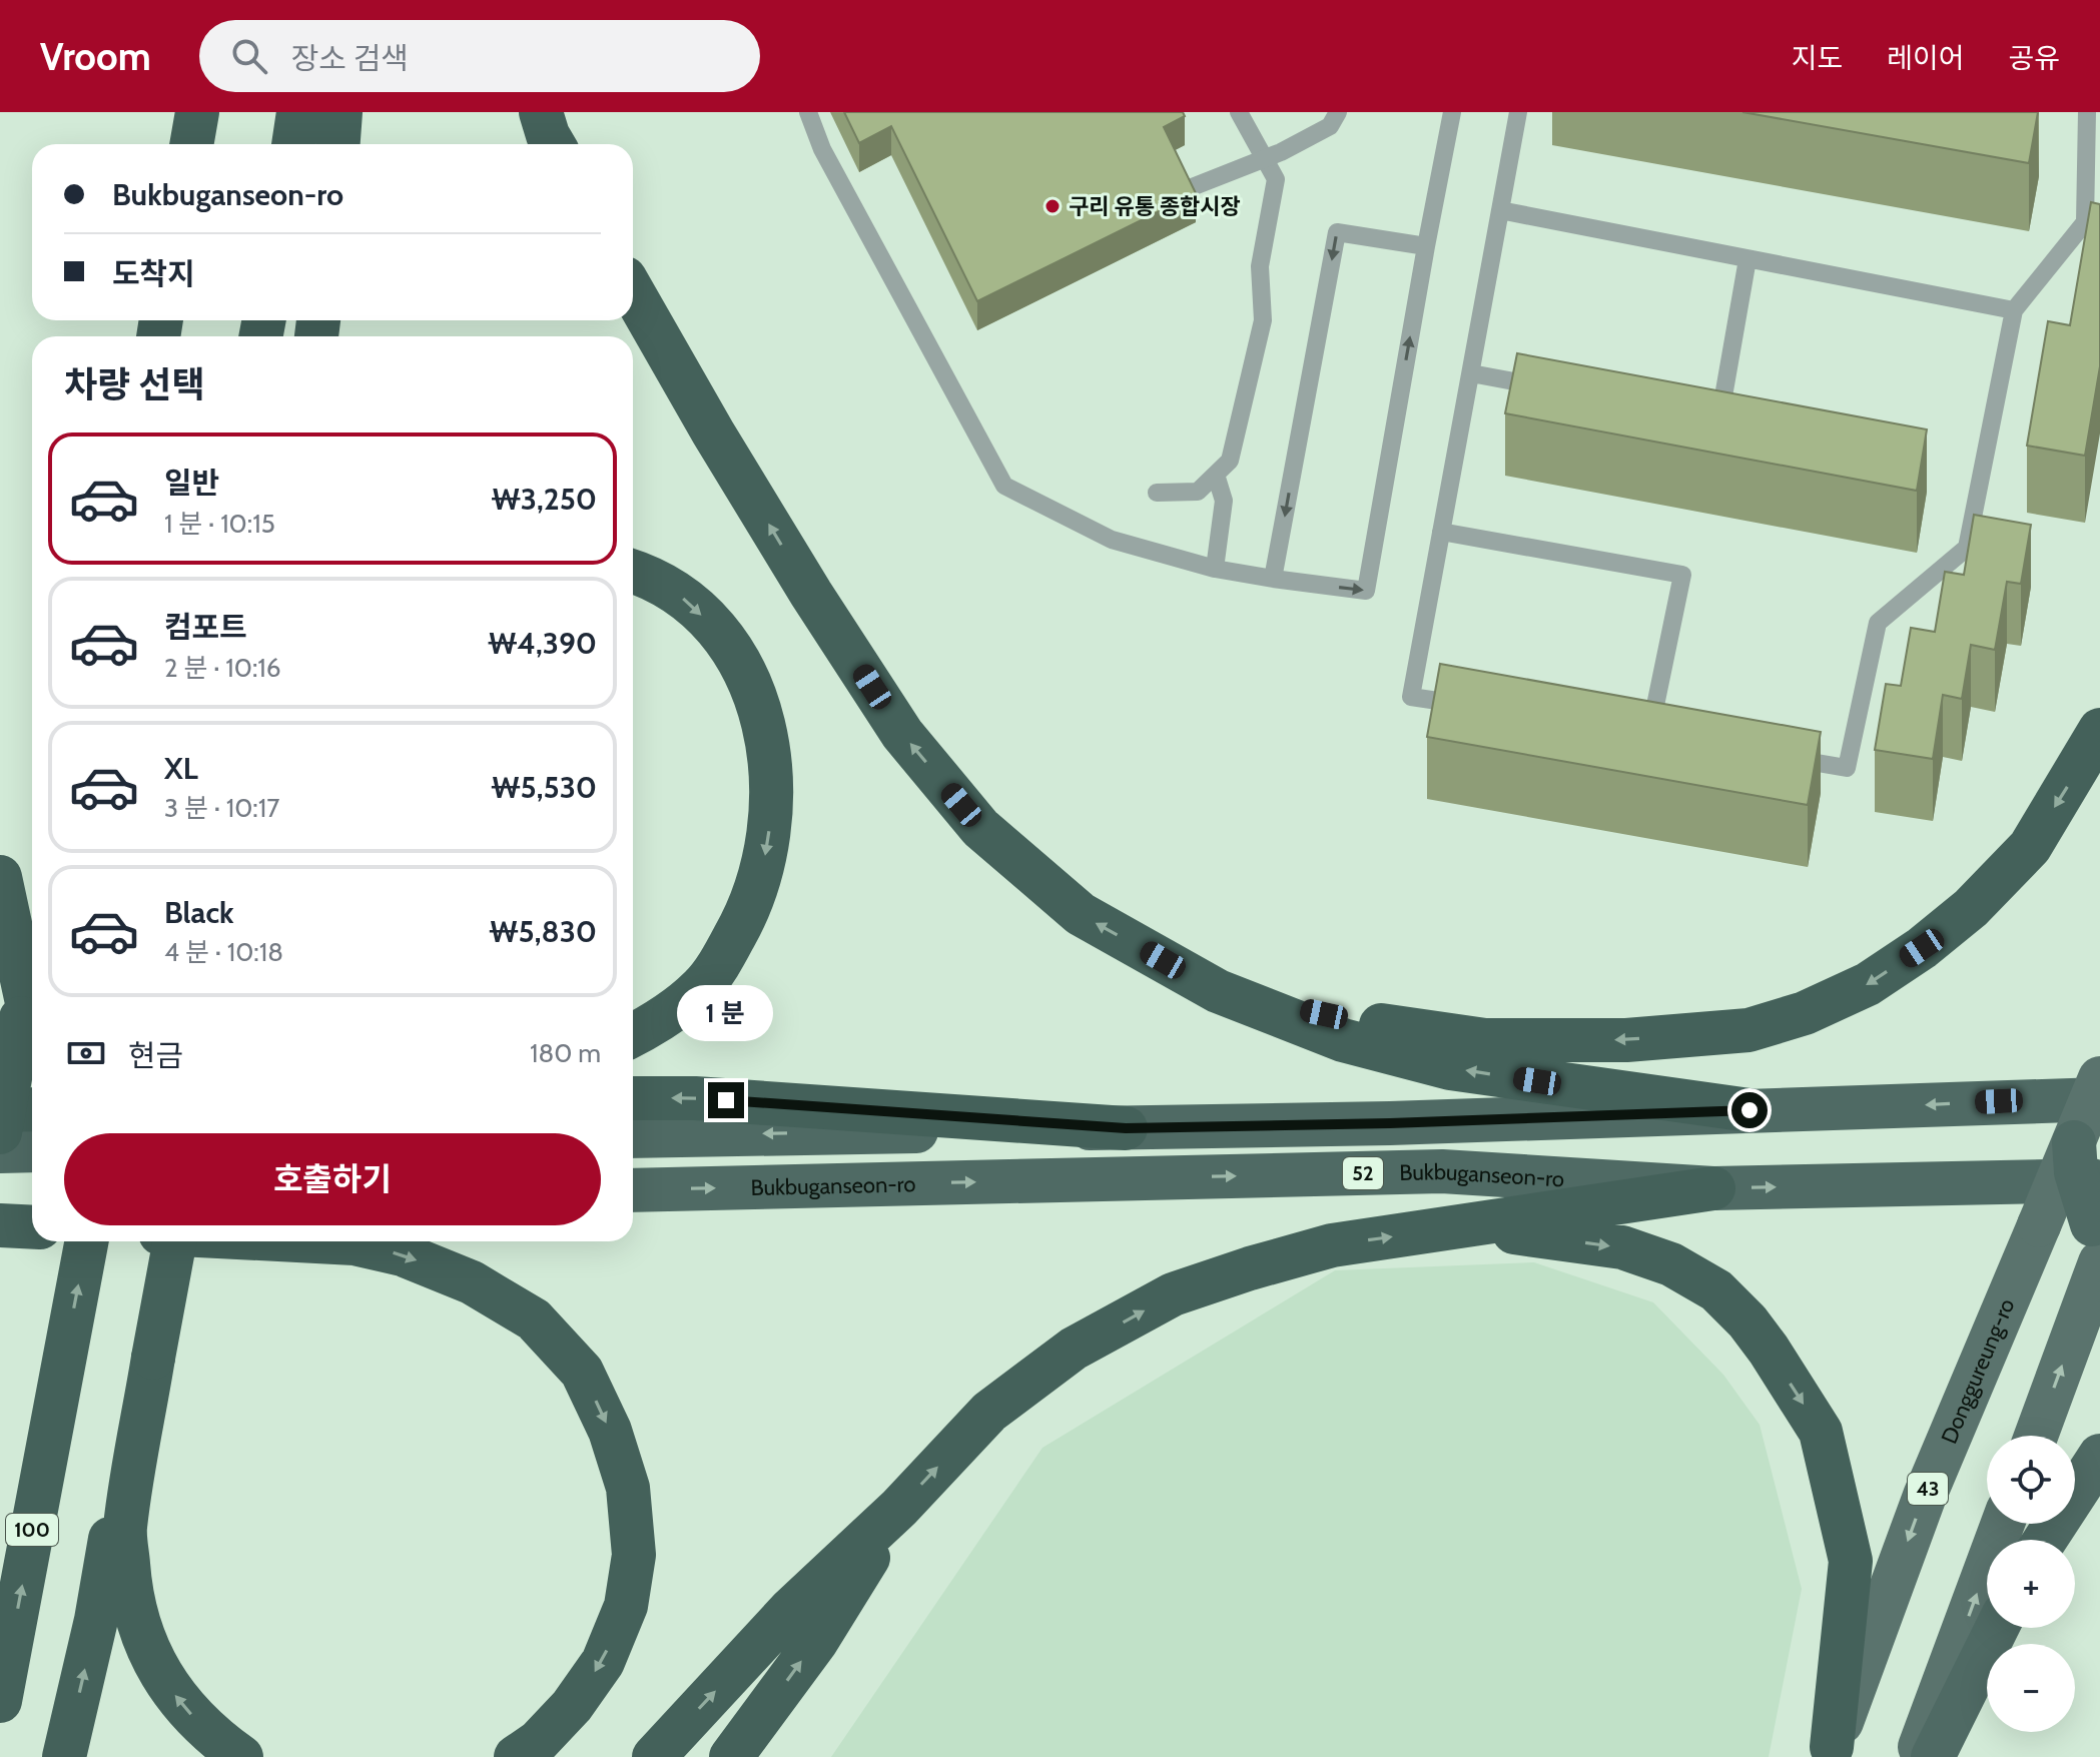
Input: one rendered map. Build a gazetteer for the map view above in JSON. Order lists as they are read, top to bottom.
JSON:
{
  "streets": {
    "highway": ["52", "Bukbuganseon-ro", "100"],
    "main road": ["Donggureung-ro", "43"]
  },
  "places": ["구리 유통 종합시장"],
  "page": {
    "header": "Vroom",
    "search": "장소 검색",
    "nav": ["지도", "레이어", "공유"],
    "banner": ["Bukbuganseon-ro", "도착지"],
    "heading": "차량 선택",
    "list": [
      {
        "name": "일반",
        "note": "1 분 · 10:15",
        "value": "₩3,250"
      },
      {
        "name": "컴포트",
        "note": "2 분 · 10:16",
        "value": "₩4,390"
      },
      {
        "name": "XL",
        "note": "3 분 · 10:17",
        "value": "₩5,530"
      },
      {
        "name": "Black",
        "note": "4 분 · 10:18",
        "value": "₩5,830"
      }
    ],
    "bubble": "1 분",
    "pay": ["현금", "180 m"],
    "buttons": "호출하기",
    "map_buttons": ["+", "−"]
  }
}
